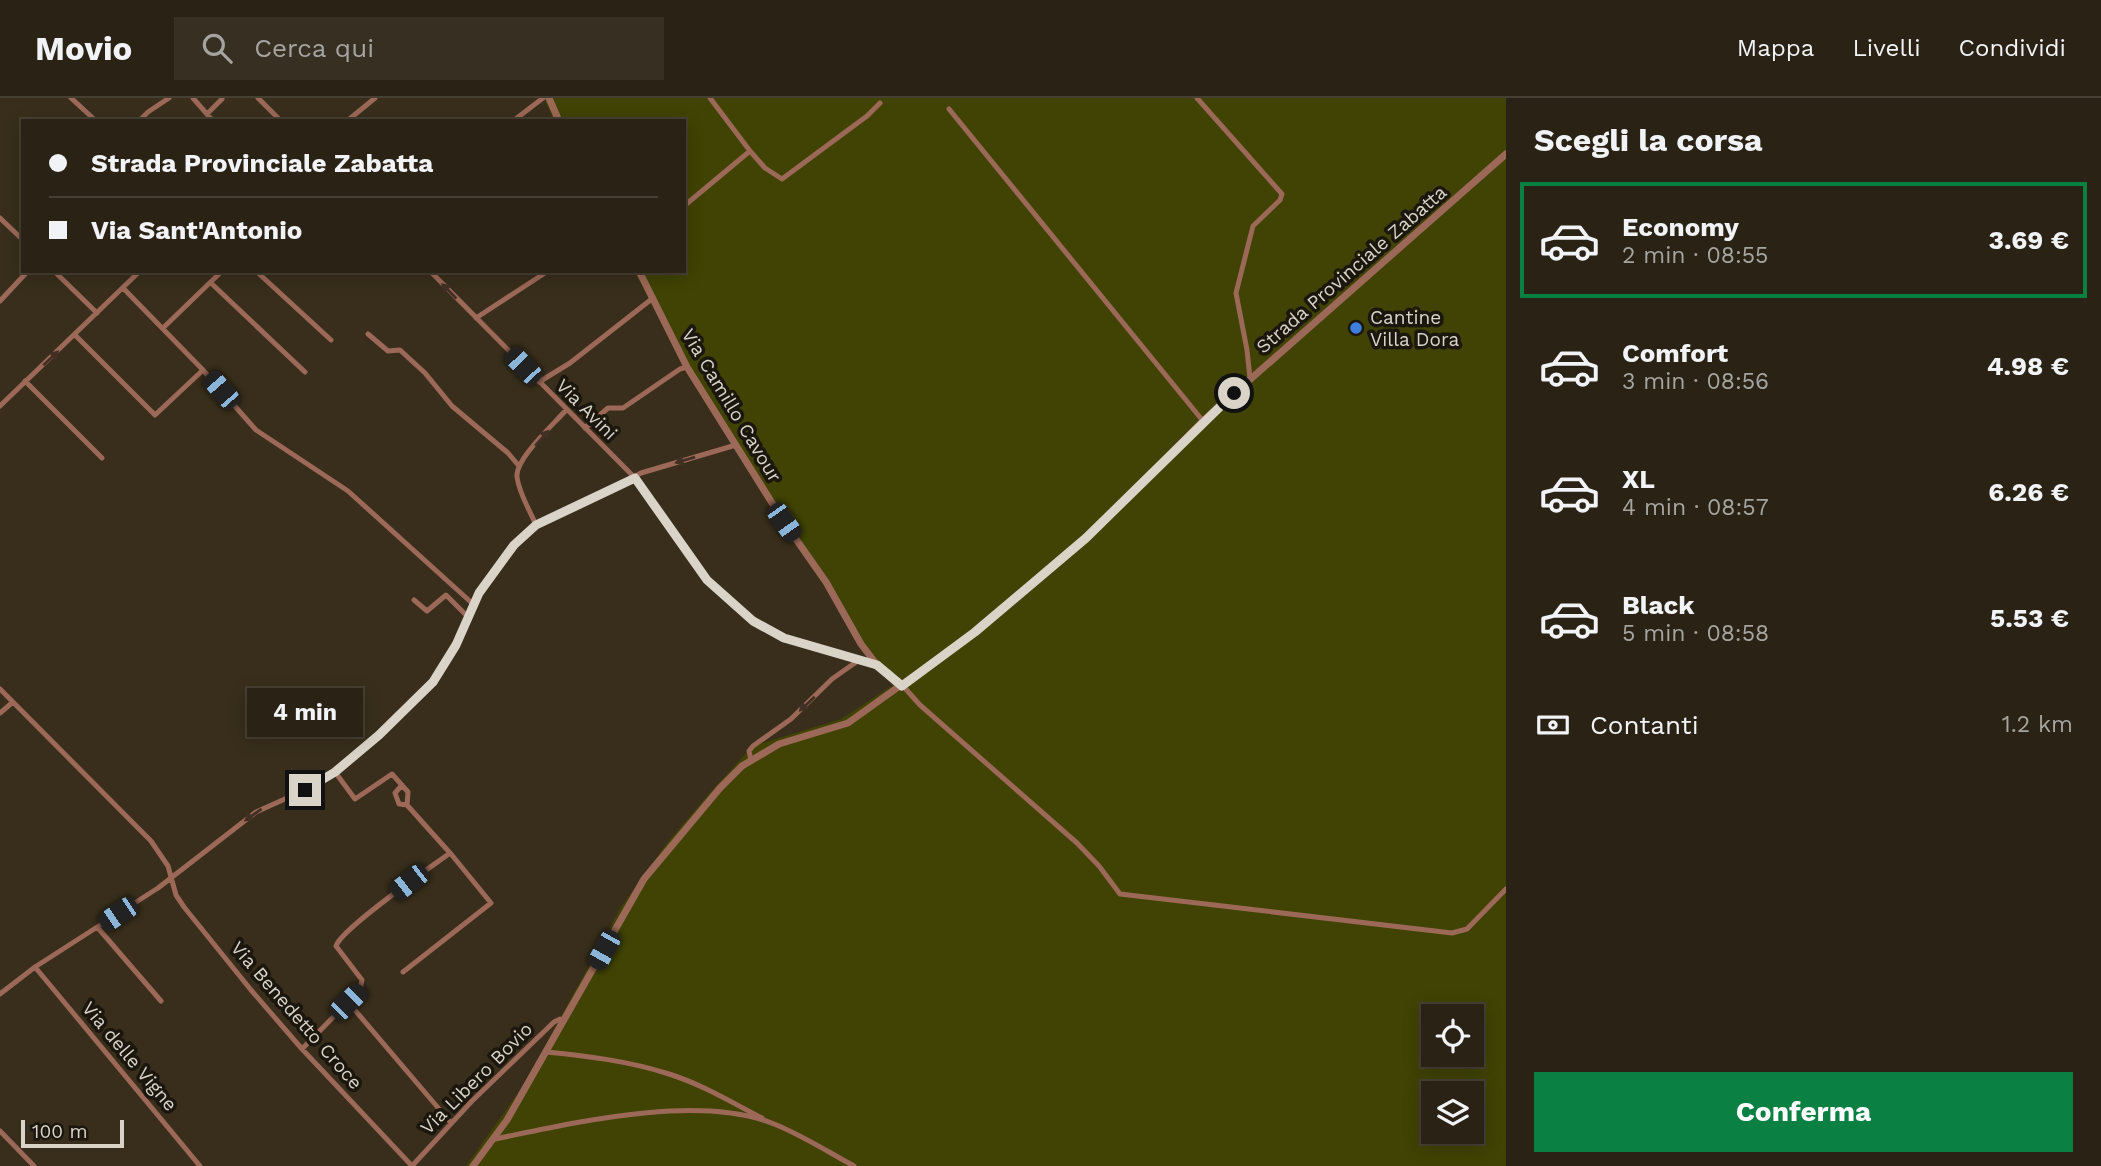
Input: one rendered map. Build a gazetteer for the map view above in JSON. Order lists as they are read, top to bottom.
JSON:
{
  "streets": {
    "street": [
      "Strada Provinciale Zabatta",
      "Via Camillo Cavour",
      "Via Avini",
      "Via Benedetto Croce",
      "Via delle Vigne",
      "Via Libero Bovio"
    ]
  },
  "crossings": [
    ["Strada Provinciale Zabatta", "Via Camillo Cavour"],
    ["Strada Provinciale Zabatta", "Via Libero Bovio"],
    ["Via Camillo Cavour", "Via Avini"],
    ["Via Benedetto Croce", "Via Libero Bovio"]
  ],
  "places": ["Cantine Villa Dora"],
  "scale_bar": "100 m",
  "page": {
    "header": "Movio",
    "search": "Cerca qui",
    "nav": ["Mappa", "Livelli", "Condividi"],
    "heading": "Scegli la corsa",
    "banner": ["Strada Provinciale Zabatta", "Via Sant'Antonio"],
    "list": [
      {
        "name": "Economy",
        "note": "2 min · 08:55",
        "value": "3.69 €"
      },
      {
        "name": "Comfort",
        "note": "3 min · 08:56",
        "value": "4.98 €"
      },
      {
        "name": "XL",
        "note": "4 min · 08:57",
        "value": "6.26 €"
      },
      {
        "name": "Black",
        "note": "5 min · 08:58",
        "value": "5.53 €"
      }
    ],
    "pay": ["Contanti", "1.2 km"],
    "bubble": "4 min",
    "buttons": "Conferma",
    "scale": "100 m"
  }
}
